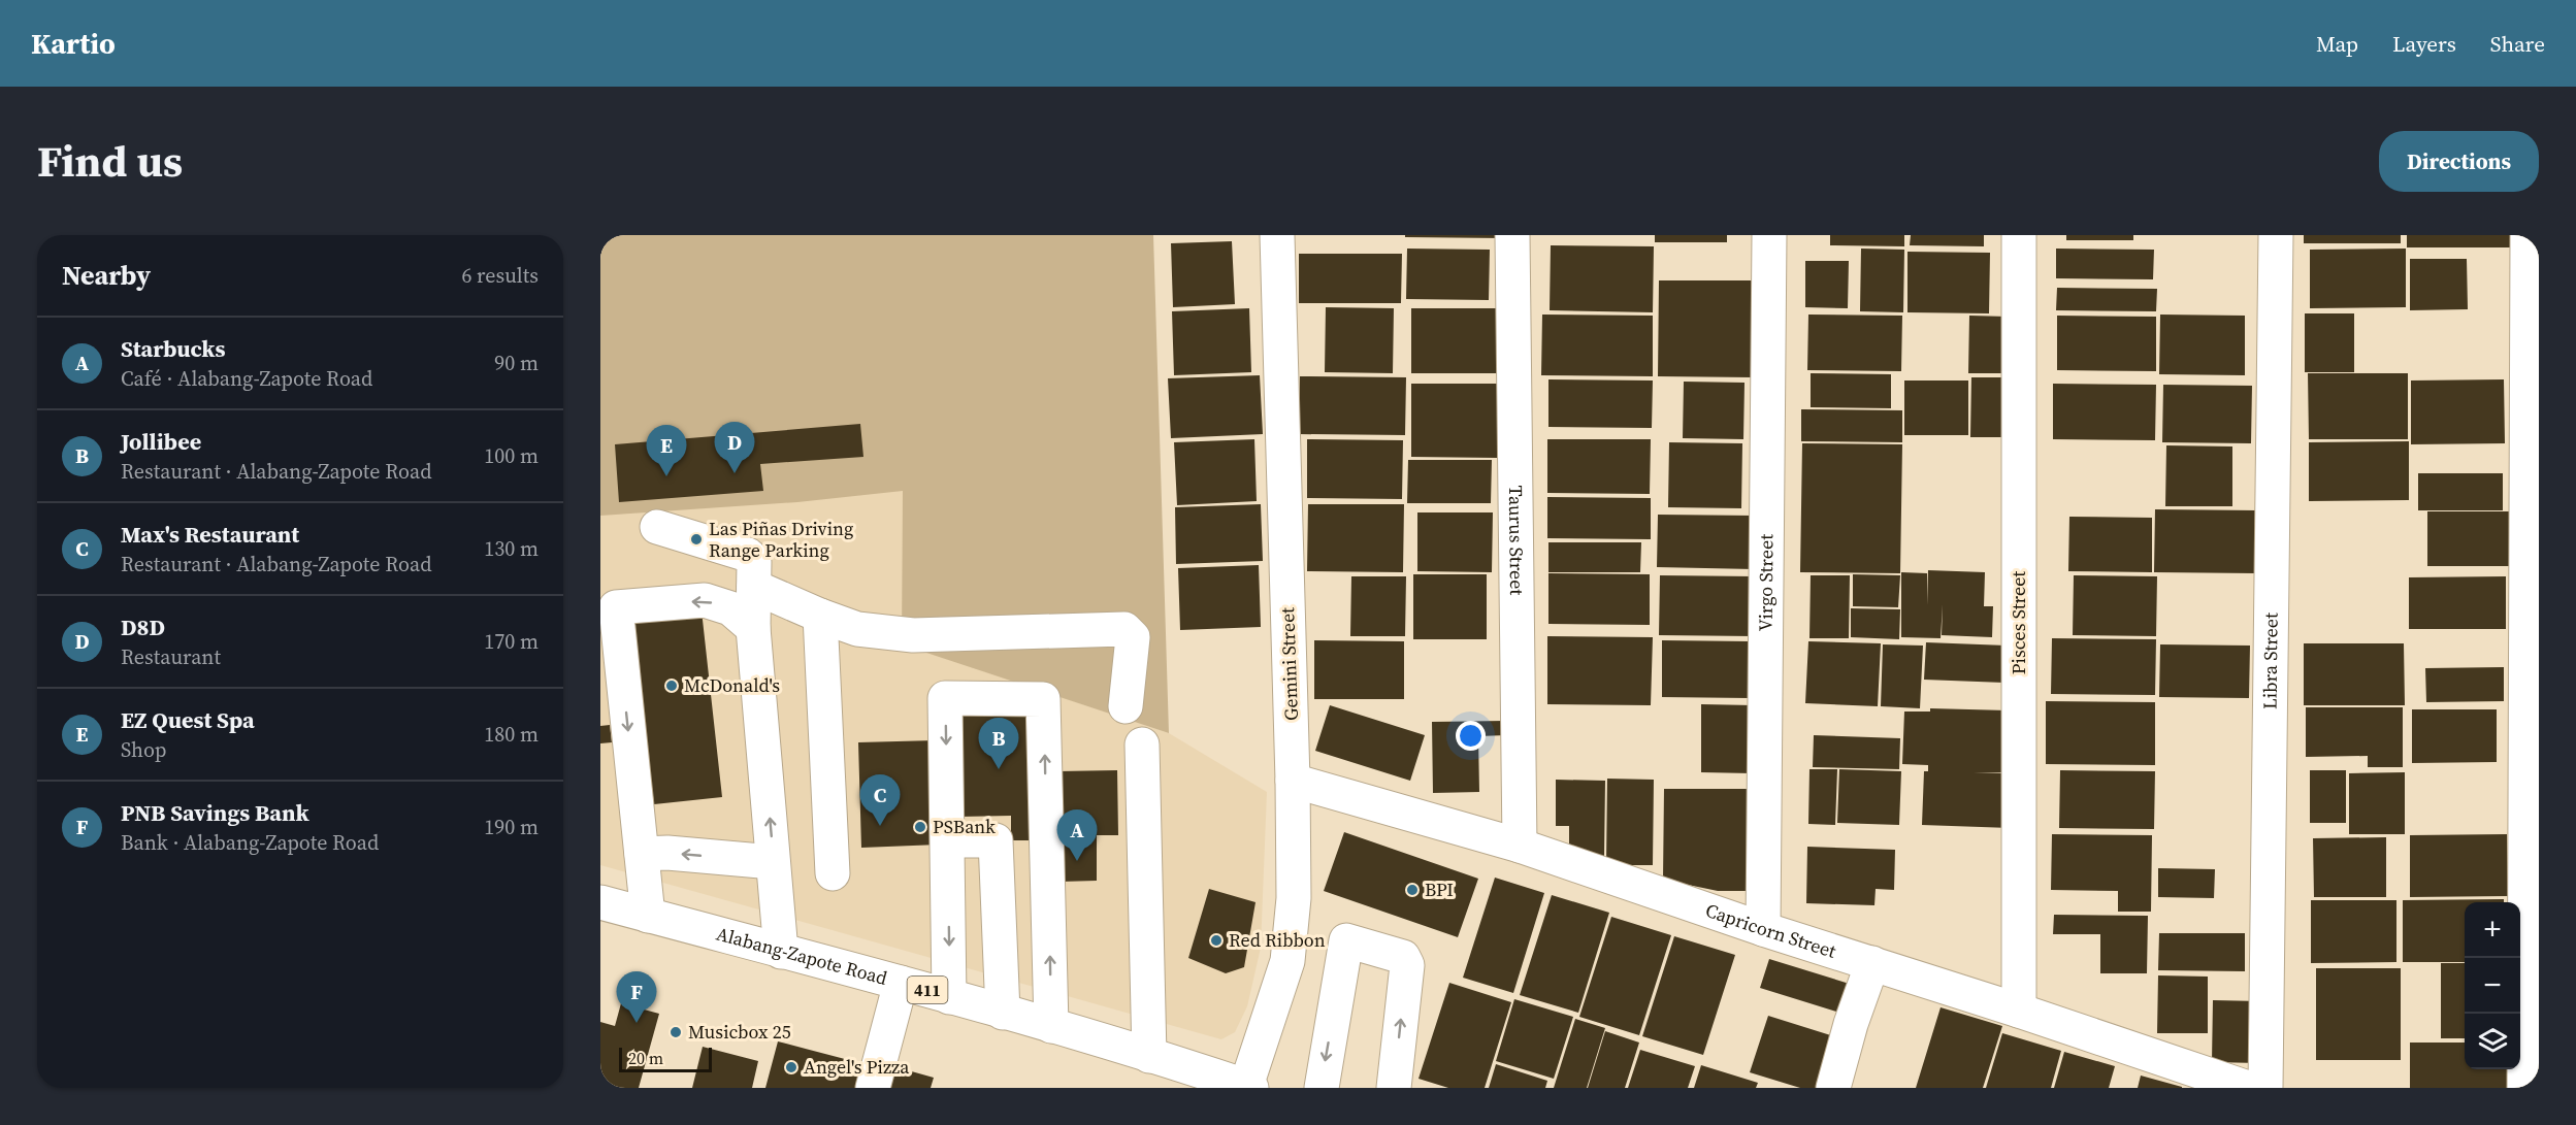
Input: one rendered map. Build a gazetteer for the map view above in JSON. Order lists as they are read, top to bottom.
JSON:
{
  "streets": {
    "main road": [
      "Taurus Street",
      "Virgo Street",
      "Pisces Street",
      "Libra Street",
      "Gemini Street",
      "Capricorn Street",
      "Alabang-Zapote Road",
      "411"
    ]
  },
  "crossings": [
    ["Taurus Street", "Capricorn Street"],
    ["Virgo Street", "Capricorn Street"],
    ["Pisces Street", "Capricorn Street"],
    ["Gemini Street", "Capricorn Street"],
    ["Gemini Street", "Alabang-Zapote Road"]
  ],
  "places": [
    "Las Piñas Driving Range Parking",
    "McDonald's",
    "PSBank",
    "BPI",
    "Red Ribbon",
    "Musicbox 25",
    "Angel's Pizza"
  ],
  "scale_bar": "20 m",
  "page": {
    "header": "Kartio",
    "nav": ["Map", "Layers", "Share"],
    "title": "Find us",
    "buttons": "Directions",
    "heading": ["Nearby", "6 results"],
    "list": [
      {
        "mark": "A",
        "name": "Starbucks",
        "note": "Café · Alabang-Zapote Road",
        "value": "90 m"
      },
      {
        "mark": "B",
        "name": "Jollibee",
        "note": "Restaurant · Alabang-Zapote Road",
        "value": "100 m"
      },
      {
        "mark": "C",
        "name": "Max's Restaurant",
        "note": "Restaurant · Alabang-Zapote Road",
        "value": "130 m"
      },
      {
        "mark": "D",
        "name": "D8D",
        "note": "Restaurant",
        "value": "170 m"
      },
      {
        "mark": "E",
        "name": "EZ Quest Spa",
        "note": "Shop",
        "value": "180 m"
      },
      {
        "mark": "F",
        "name": "PNB Savings Bank",
        "note": "Bank · Alabang-Zapote Road",
        "value": "190 m"
      }
    ],
    "pins": [
      "D",
      "E",
      "B",
      "C",
      "A",
      "F"
    ],
    "map_buttons": ["+", "−"],
    "scale": "20 m"
  }
}
